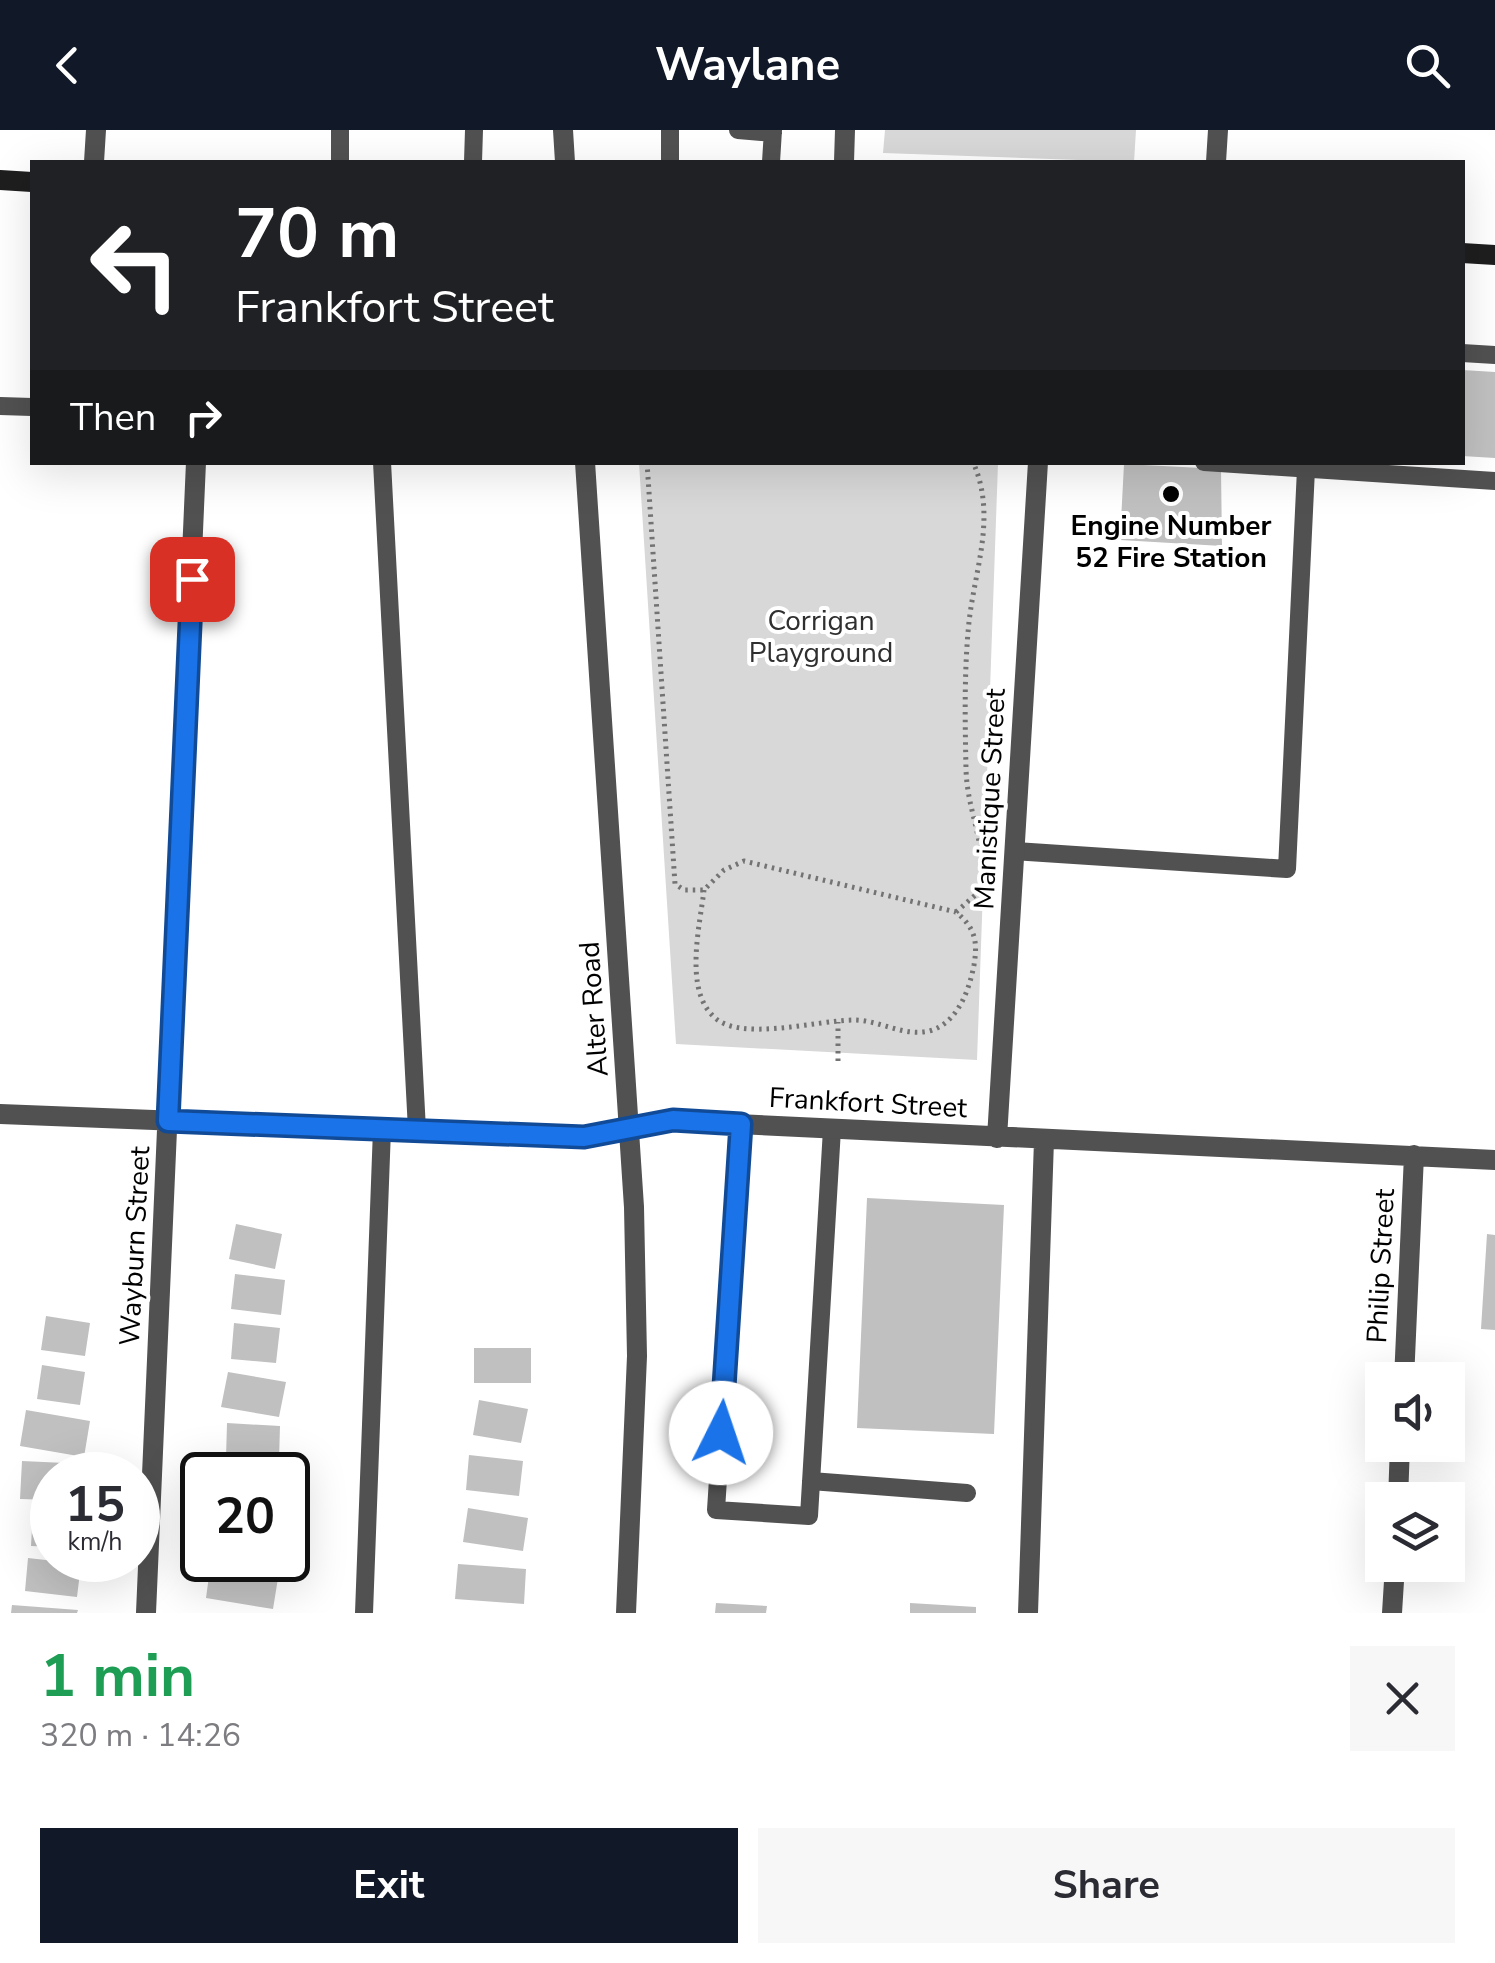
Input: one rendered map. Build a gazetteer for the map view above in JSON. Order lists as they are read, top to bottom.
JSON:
{
  "streets": {
    "street": [
      "Manistique Street",
      "Alter Road",
      "Frankfort Street",
      "Wayburn Street",
      "Philip Street"
    ]
  },
  "crossings": [
    ["Manistique Street", "Frankfort Street"],
    ["Alter Road", "Frankfort Street"],
    ["Frankfort Street", "Wayburn Street"],
    ["Frankfort Street", "Philip Street"]
  ],
  "parks": ["Corrigan Playground"],
  "places": ["Engine Number 52 Fire Station"],
  "page": {
    "header": "Waylane",
    "turn": ["70 m", "Frankfort Street"],
    "then": "Then",
    "speed": "15 km/h",
    "limit": "20",
    "heading": ["1 min", "320 m · 14:26"],
    "buttons": ["Exit", "Share"]
  }
}
